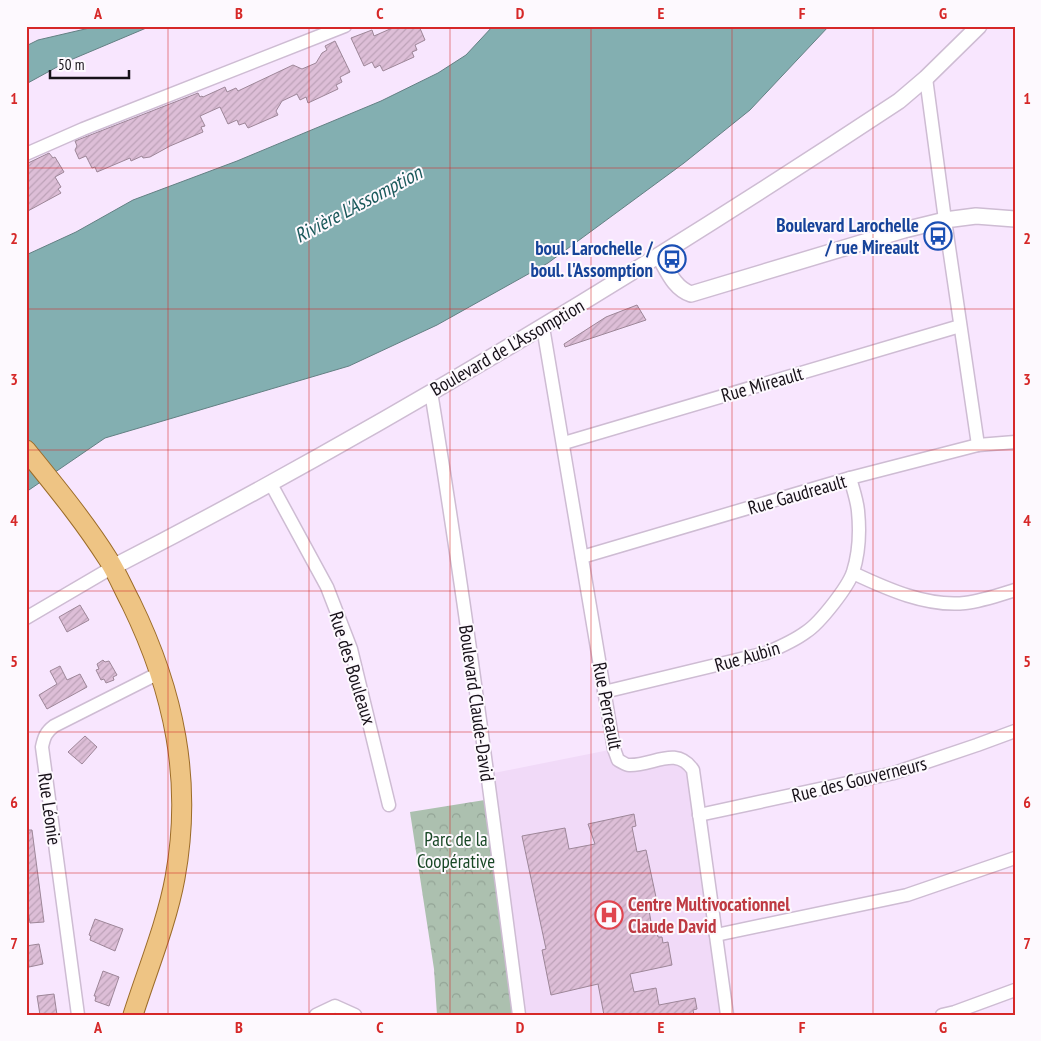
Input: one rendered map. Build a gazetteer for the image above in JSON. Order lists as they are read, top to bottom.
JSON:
{
  "streets": {
    "street": [
      "Boulevard de L'Assomption",
      "Rue Mireault",
      "Rue Gaudreault",
      "Rue Aubin",
      "Rue des Bouleaux",
      "Boulevard Claude-David",
      "Rue Perreault",
      "Rue des Gouverneurs",
      "Rue Léonie"
    ]
  },
  "crossings": [
    ["Boulevard de L'Assomption", "Rue des Bouleaux"],
    ["Boulevard de L'Assomption", "Boulevard Claude-David"],
    ["Boulevard de L'Assomption", "Rue Perreault"],
    ["Rue Mireault", "Rue Perreault"],
    ["Rue Gaudreault", "Rue Aubin"],
    ["Rue Gaudreault", "Rue Perreault"],
    ["Rue Aubin", "Rue Perreault"],
    ["Rue Perreault", "Rue des Gouverneurs"]
  ],
  "water": ["Rivière L'Assomption"],
  "parks": ["Parc de la Coopérative"],
  "places": {
    "bus stop": ["Boulevard Larochelle / rue Mireault", "boul. Larochelle / boul. l'Assomption"],
    "hospital": ["Centre Multivocationnel Claude David"]
  },
  "scale_bar": "50 m",
  "grid": {
    "columns": [
      "A",
      "B",
      "C",
      "D",
      "E",
      "F",
      "G"
    ],
    "rows": [
      "1",
      "2",
      "3",
      "4",
      "5",
      "6",
      "7"
    ]
  }
}
